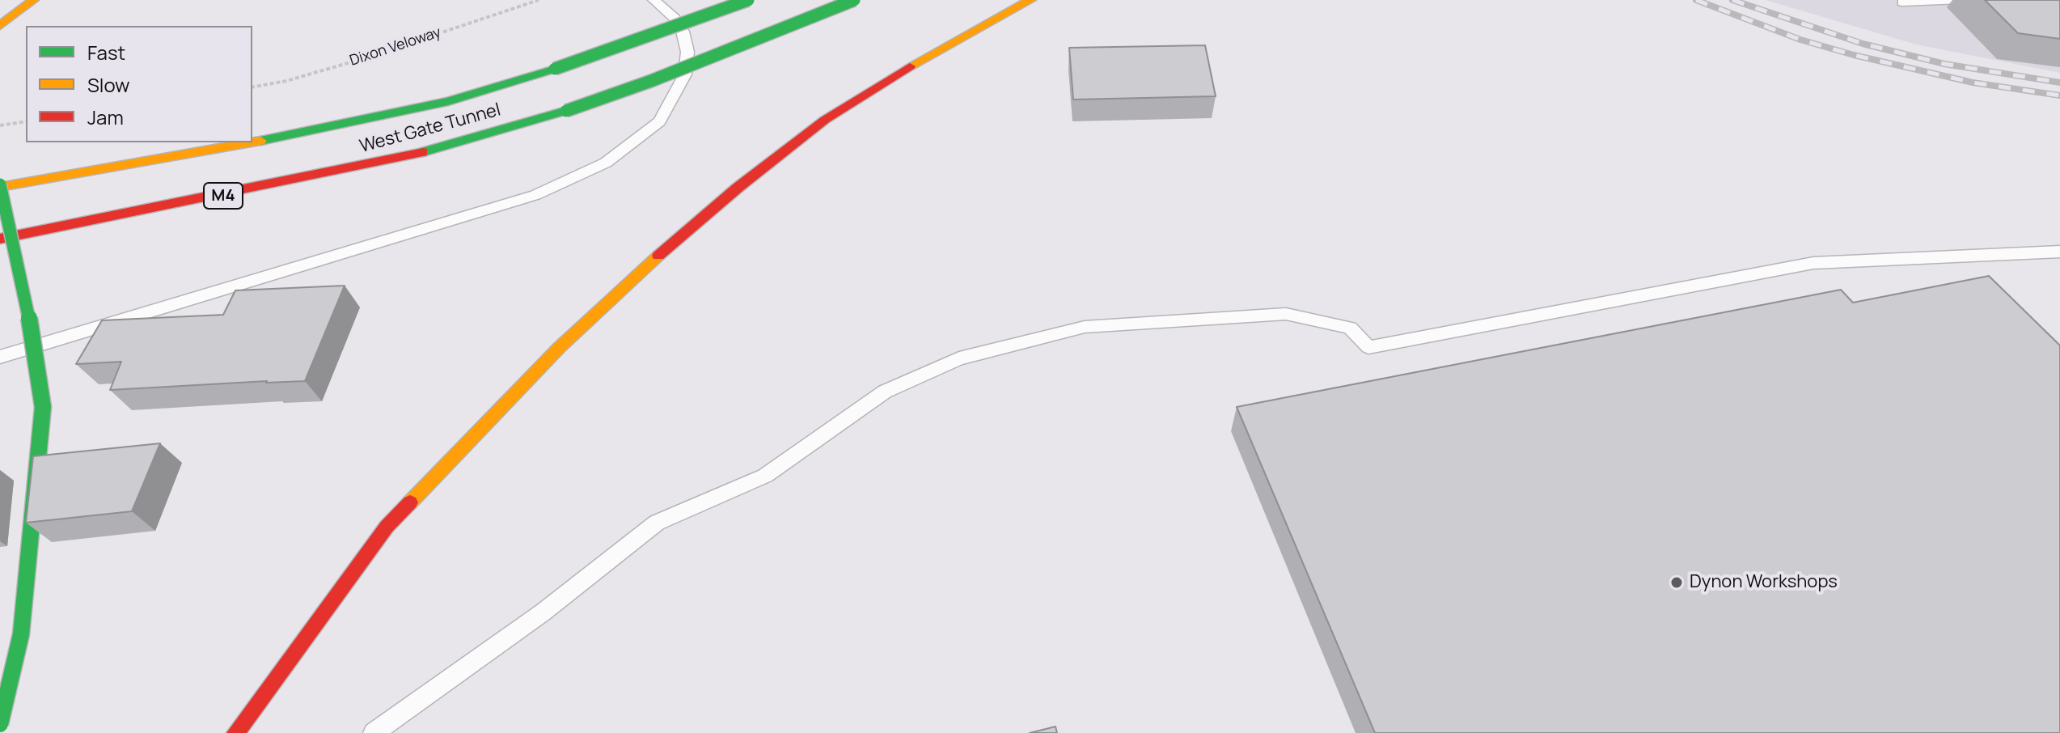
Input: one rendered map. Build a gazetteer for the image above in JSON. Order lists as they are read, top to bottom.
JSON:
{
  "streets": {
    "highway": ["West Gate Tunnel", "M4"],
    "path": ["Dixon Veloway"]
  },
  "places": ["Dynon Workshops"],
  "legend": ["Fast", "Slow", "Jam"]
}
